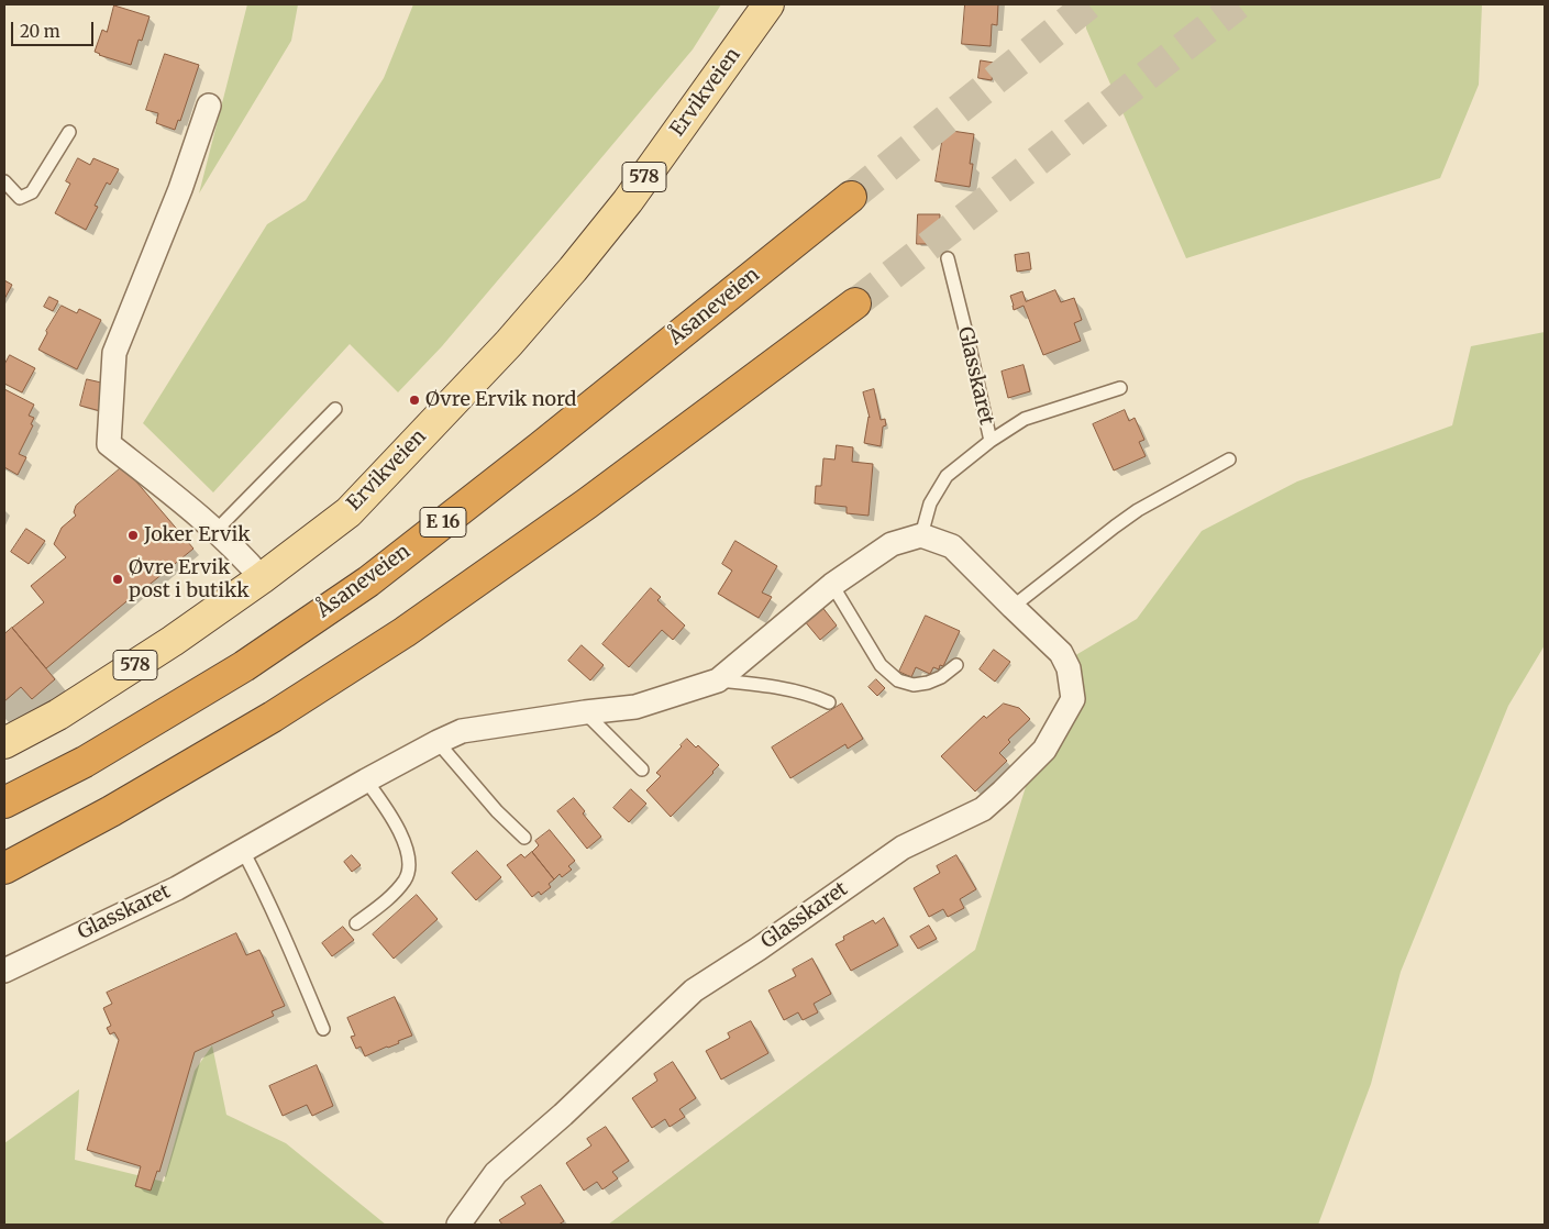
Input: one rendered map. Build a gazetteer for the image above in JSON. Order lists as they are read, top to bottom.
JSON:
{
  "streets": {
    "highway": ["Åsaneveien", "E 16"],
    "main road": ["Ervikveien", "578"],
    "street": ["Glasskaret"]
  },
  "places": ["Øvre Ervik nord", "Joker Ervik", "Øvre Ervik post i butikk"],
  "scale_bar": "20 m"
}
